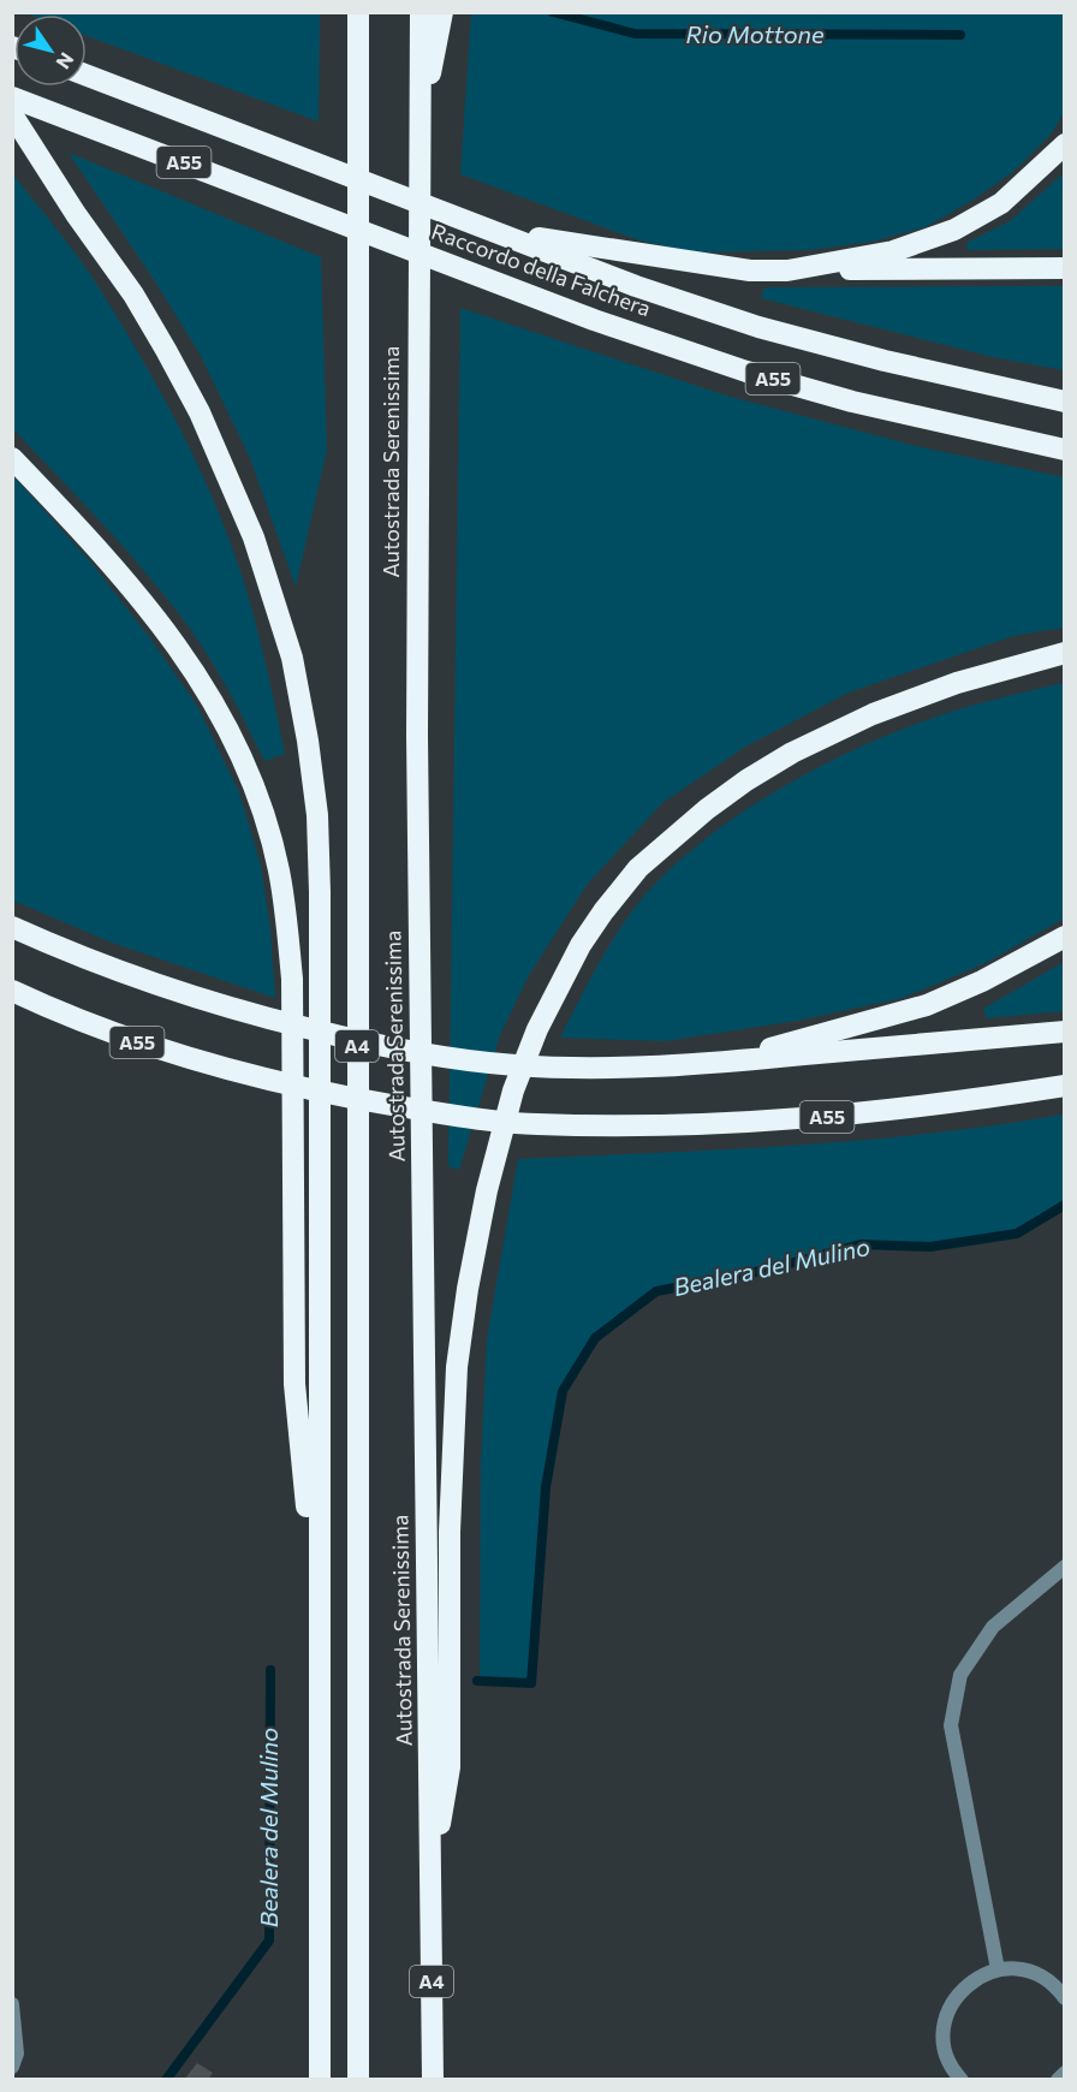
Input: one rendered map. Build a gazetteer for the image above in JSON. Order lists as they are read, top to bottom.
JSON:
{
  "streets": {
    "highway": [
      "A55",
      "Raccordo della Falchera",
      "Autostrada Serenissima",
      "A4"
    ]
  },
  "crossings": [
    ["Autostrada Serenissima", "A4"]
  ],
  "water": ["Rio Mottone", "Bealera del Mulino"],
  "north": "bottom right"
}
